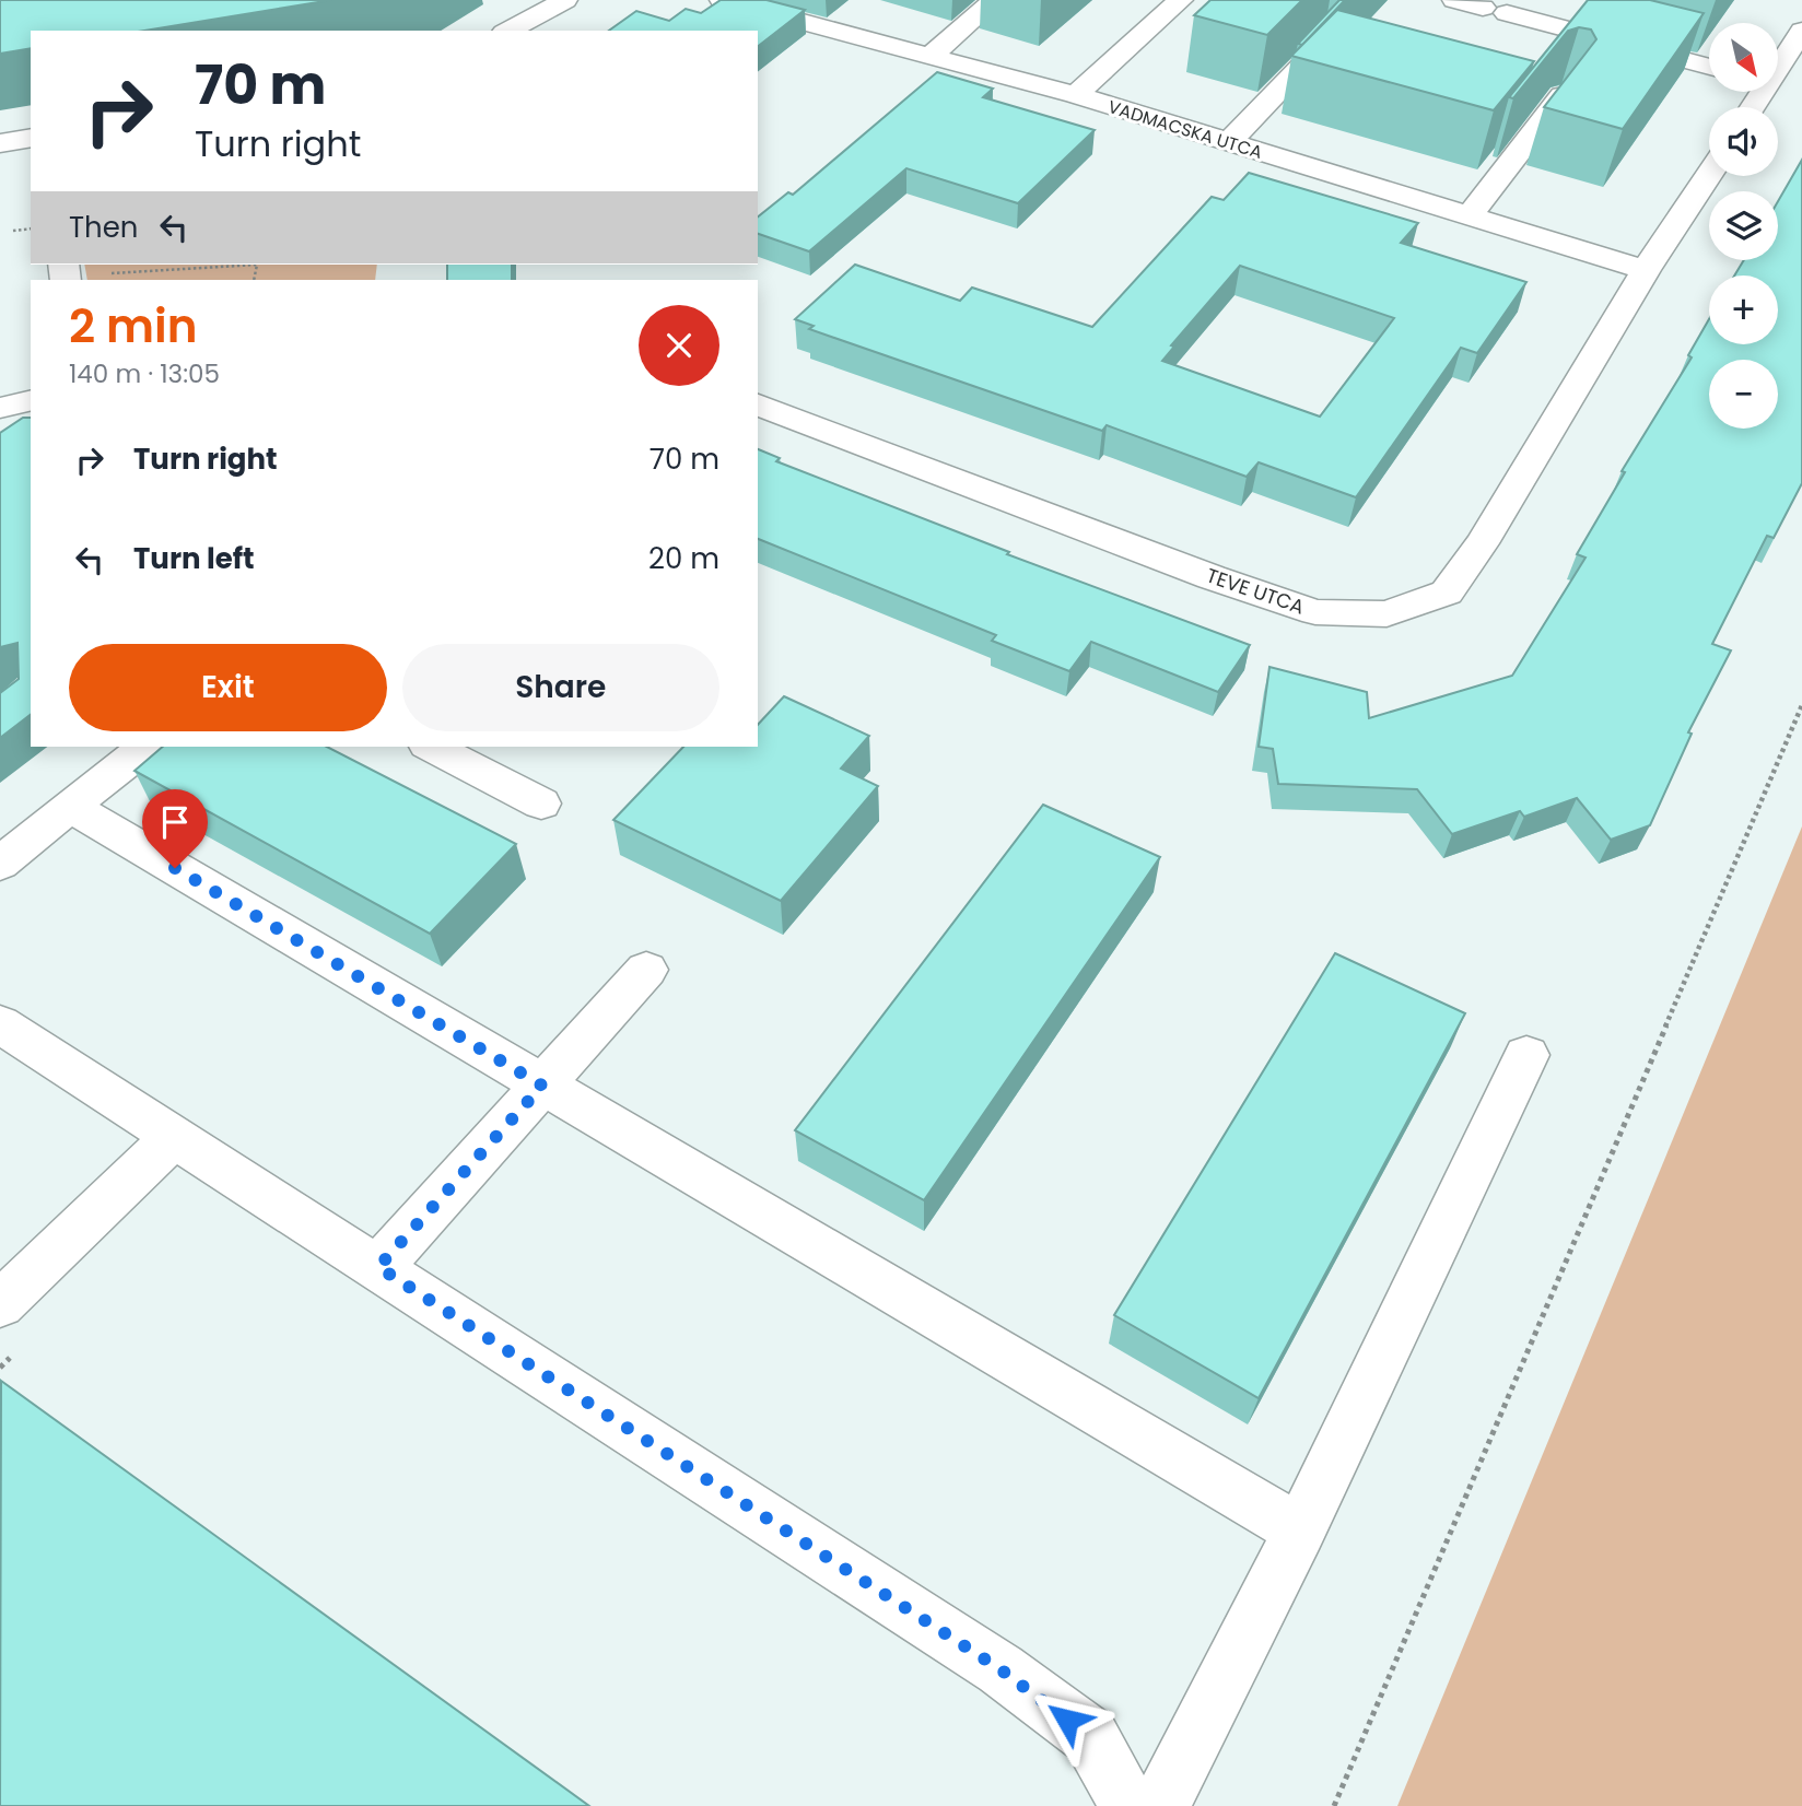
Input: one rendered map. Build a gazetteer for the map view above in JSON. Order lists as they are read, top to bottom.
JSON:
{
  "streets": {
    "street": ["VADMACSKA UTCA", "TEVE UTCA"]
  },
  "crossings": [
    ["VADMACSKA UTCA", "TEVE UTCA"]
  ],
  "north": "bottom right",
  "page": {
    "map_buttons": ["+", "−"],
    "turn": ["70 m", "Turn right"],
    "then": "Then",
    "heading": ["2 min", "140 m · 13:05"],
    "list": [
      {
        "name": "Turn right",
        "value": "70 m"
      },
      {
        "name": "Turn left",
        "value": "20 m"
      }
    ],
    "buttons": ["Exit", "Share"]
  }
}
